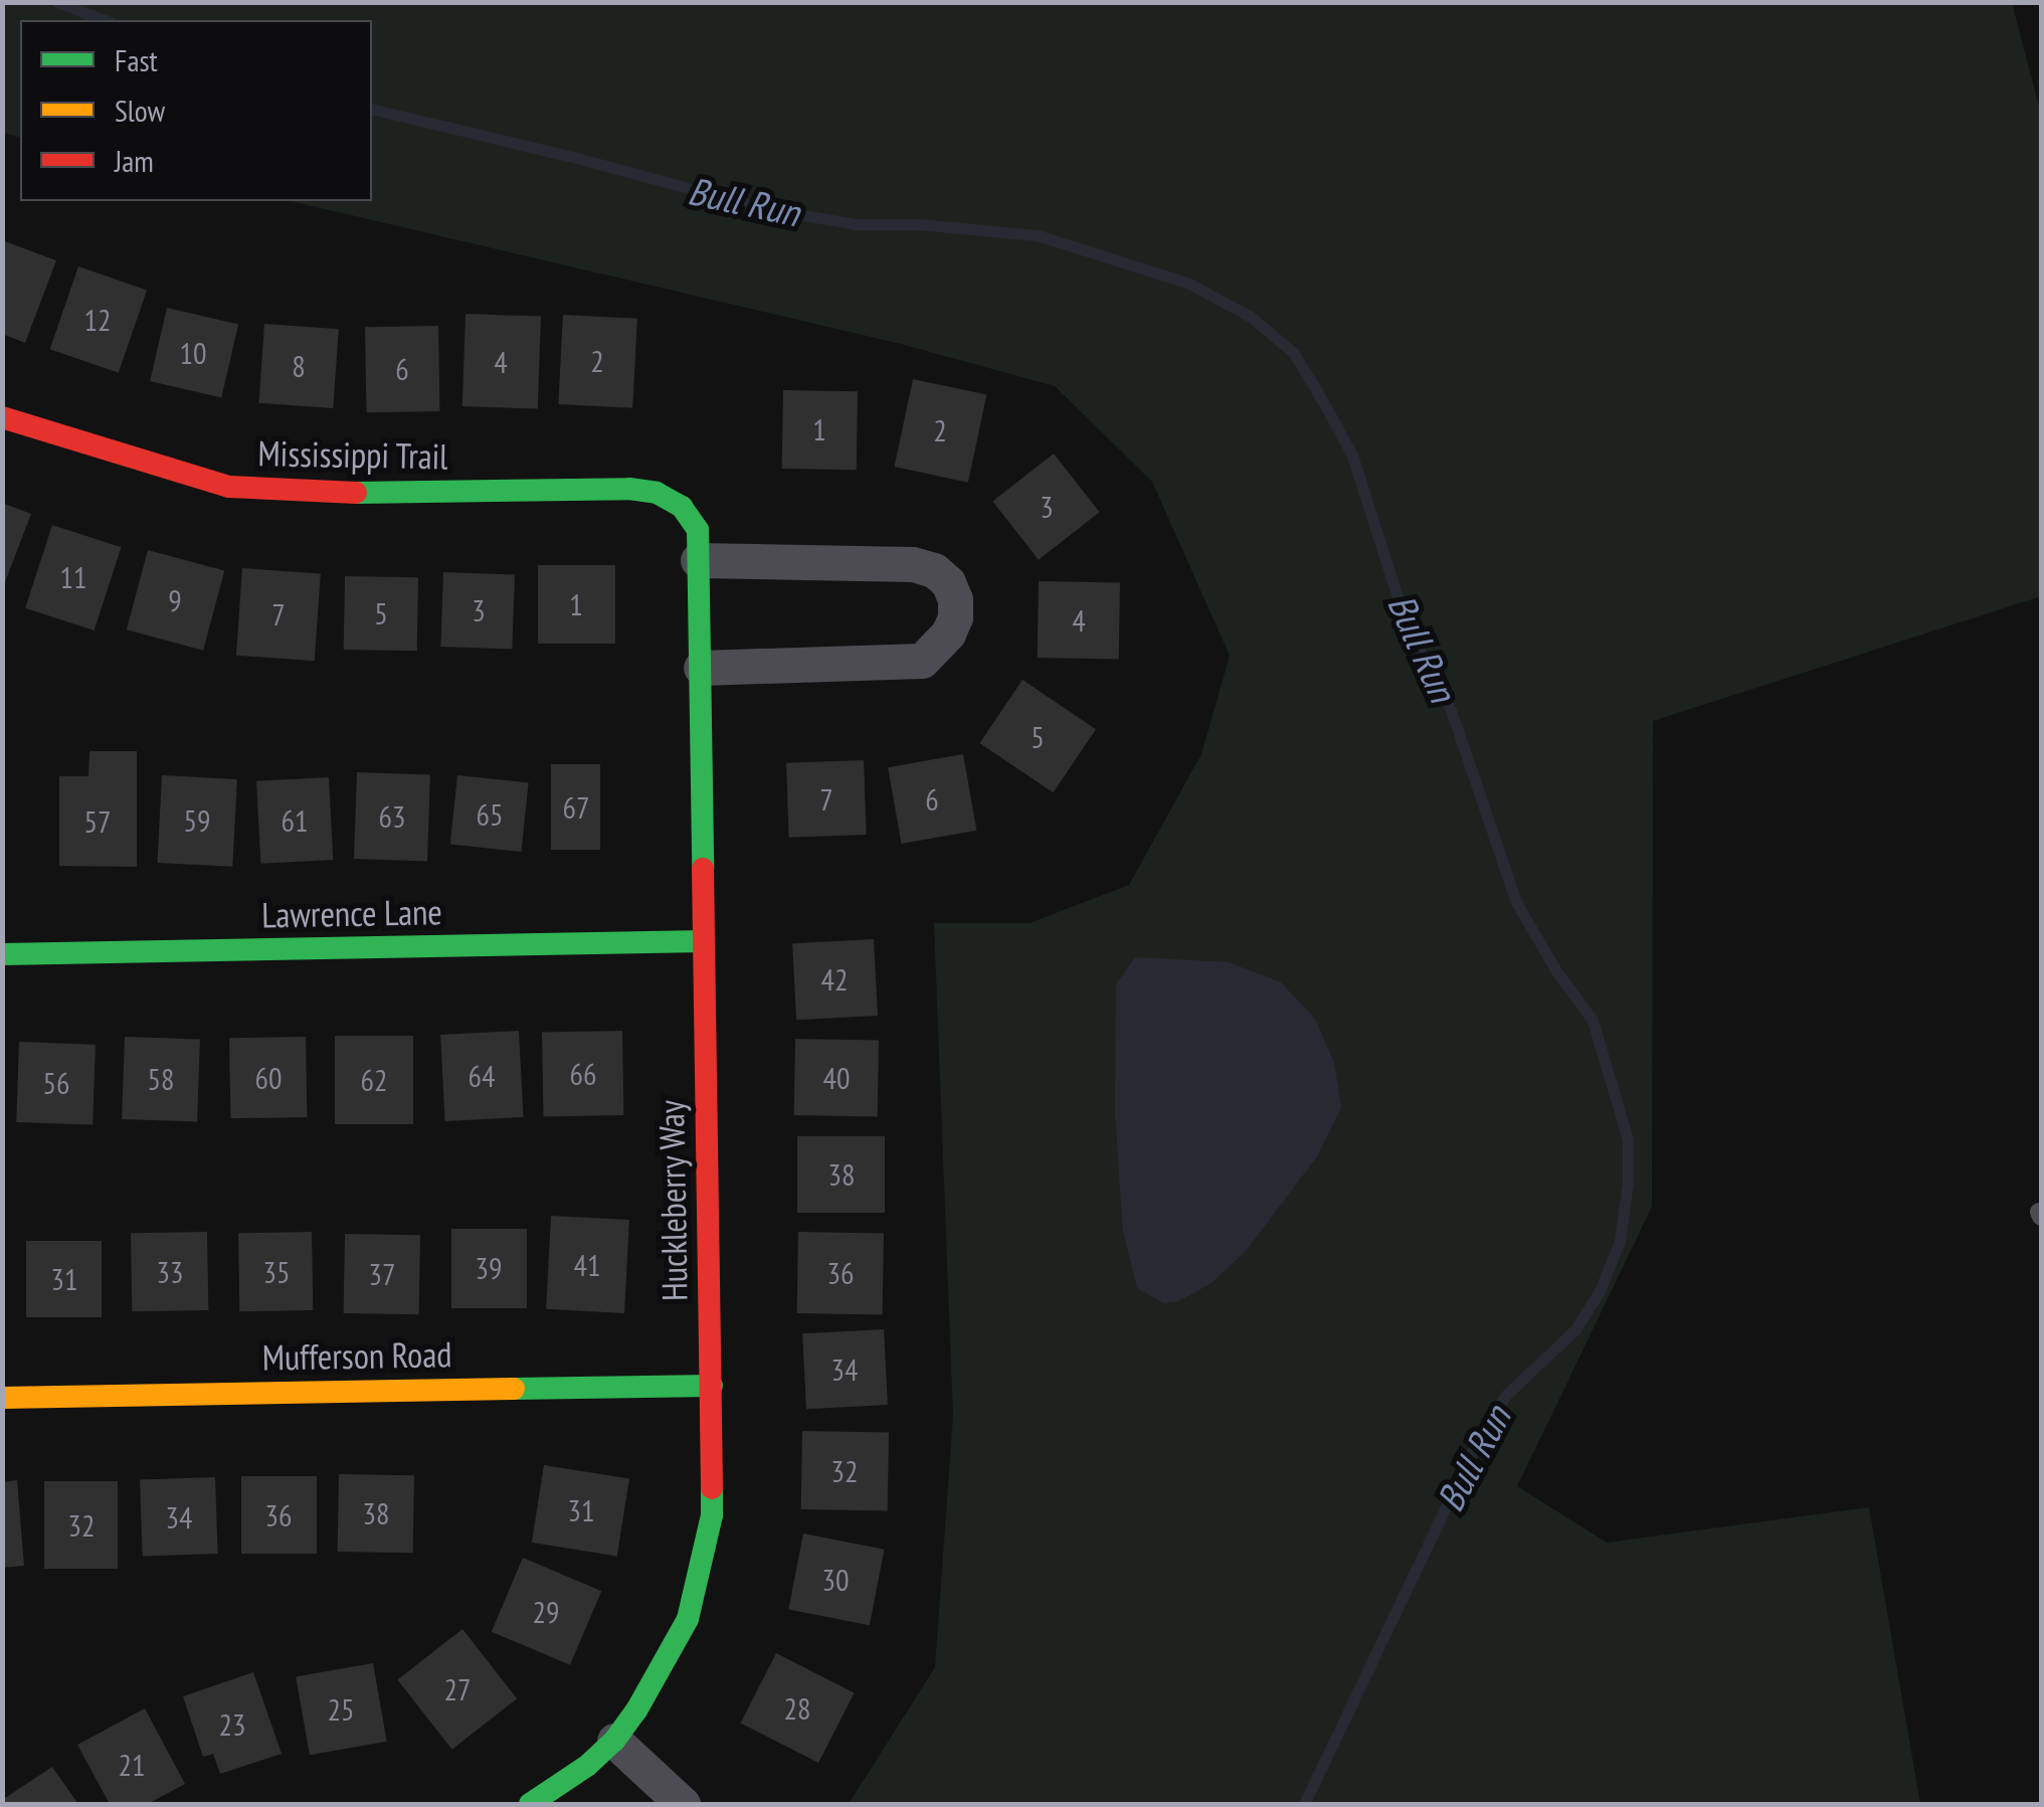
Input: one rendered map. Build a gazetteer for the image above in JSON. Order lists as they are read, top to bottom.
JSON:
{
  "streets": {
    "street": [
      "Mississippi Trail",
      "Lawrence Lane",
      "Huckleberry Way",
      "Mufferson Road"
    ]
  },
  "crossings": [
    ["Mississippi Trail", "Huckleberry Way"],
    ["Lawrence Lane", "Huckleberry Way"],
    ["Huckleberry Way", "Mufferson Road"]
  ],
  "water": ["Bull Run"],
  "house_numbers": [
    "12",
    "10",
    "2",
    "4",
    "8",
    "6",
    "1",
    "2",
    "3",
    "11",
    "9",
    "1",
    "3",
    "5",
    "7",
    "4",
    "5",
    "7",
    "6",
    "67",
    "65",
    "63",
    "59",
    "61",
    "57",
    "42",
    "66",
    "64",
    "60",
    "40",
    "58",
    "62",
    "56",
    "38",
    "41",
    "39",
    "33",
    "35",
    "36",
    "37",
    "31",
    "34",
    "32",
    "31",
    "38",
    "36",
    "34",
    "32",
    "30",
    "29",
    "27",
    "28",
    "25",
    "23",
    "21"
  ],
  "legend": ["Fast", "Slow", "Jam"]
}
